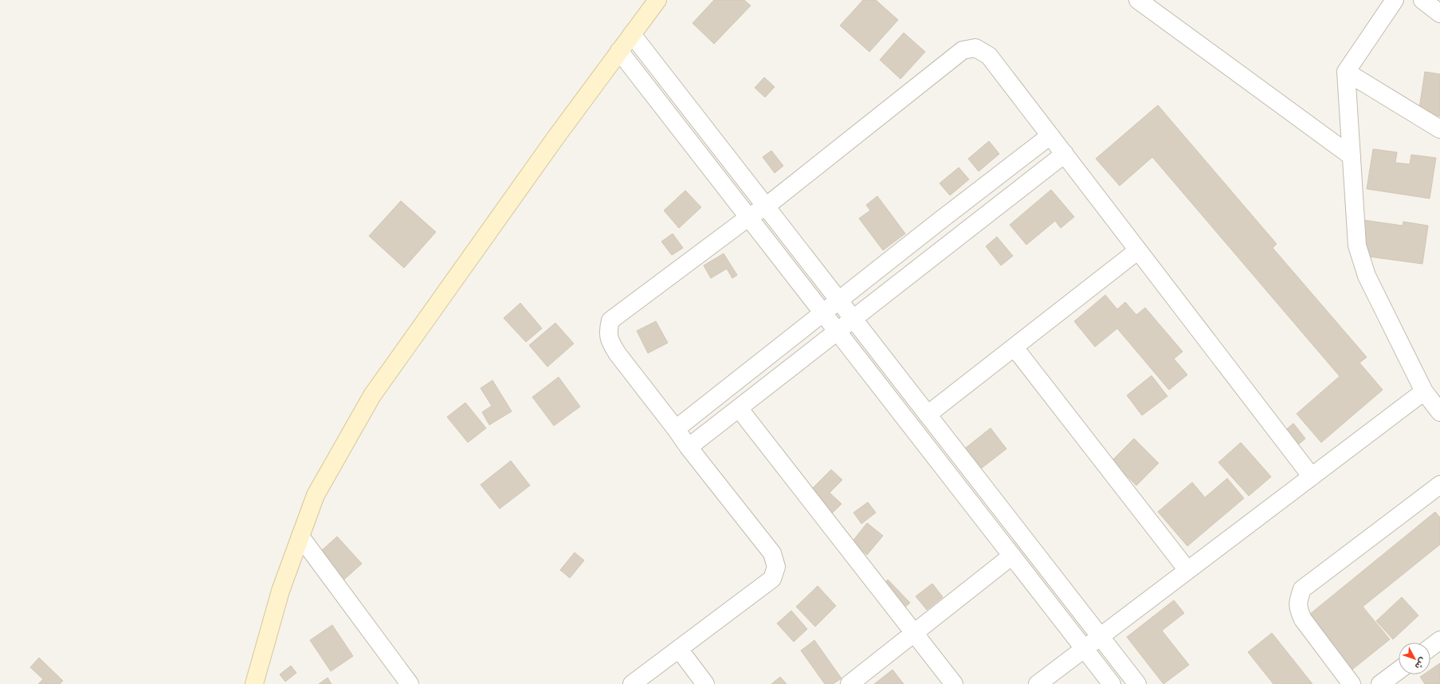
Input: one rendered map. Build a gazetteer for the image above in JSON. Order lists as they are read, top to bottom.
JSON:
{
  "north": "bottom right"
}
